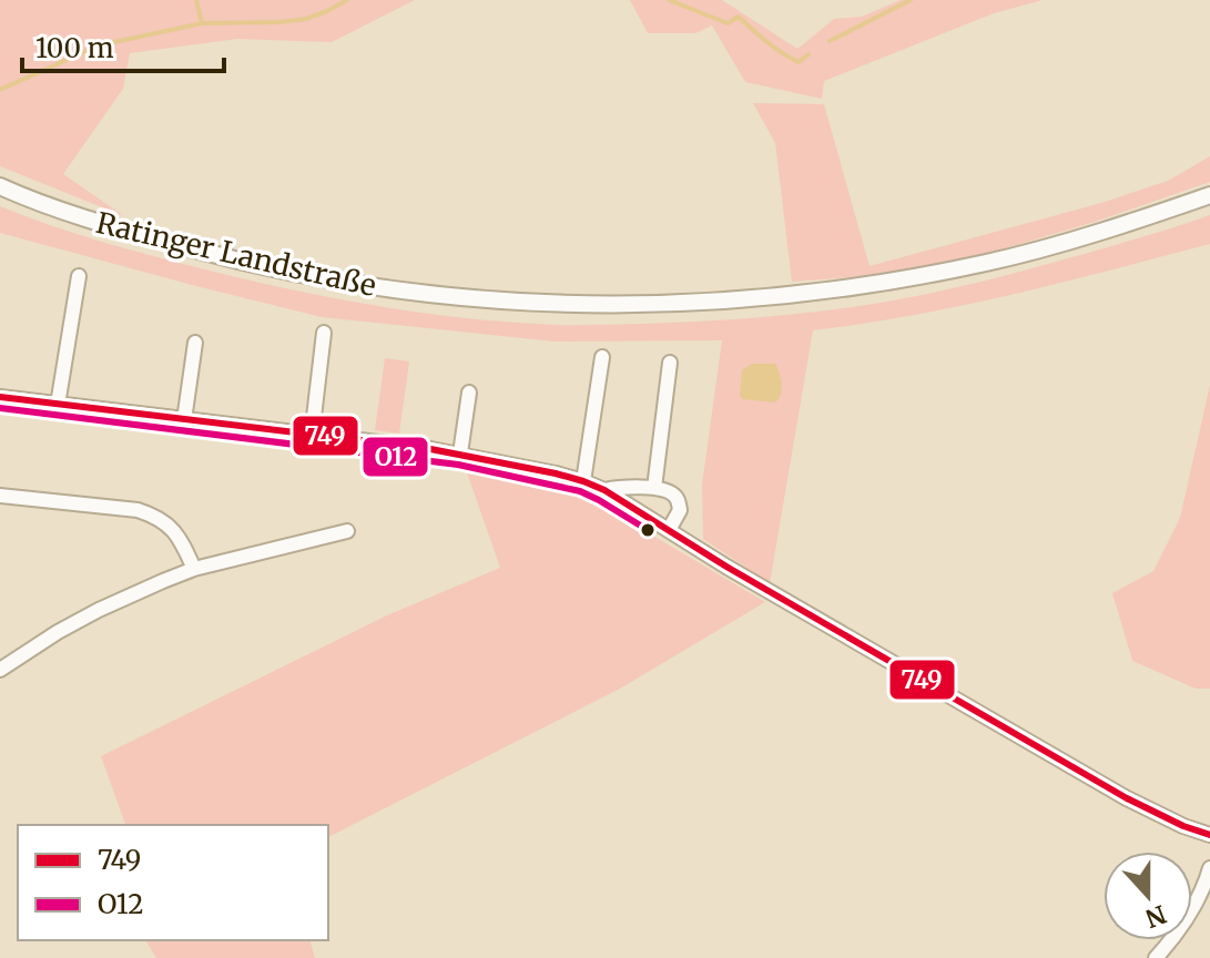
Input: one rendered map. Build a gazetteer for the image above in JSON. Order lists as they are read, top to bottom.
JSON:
{
  "streets": {
    "main road": ["Ratinger Landstraße"]
  },
  "lines": ["transit line 749", "transit line O12"],
  "legend": ["749", "O12"],
  "scale_bar": "100 m",
  "north": "bottom"
}
